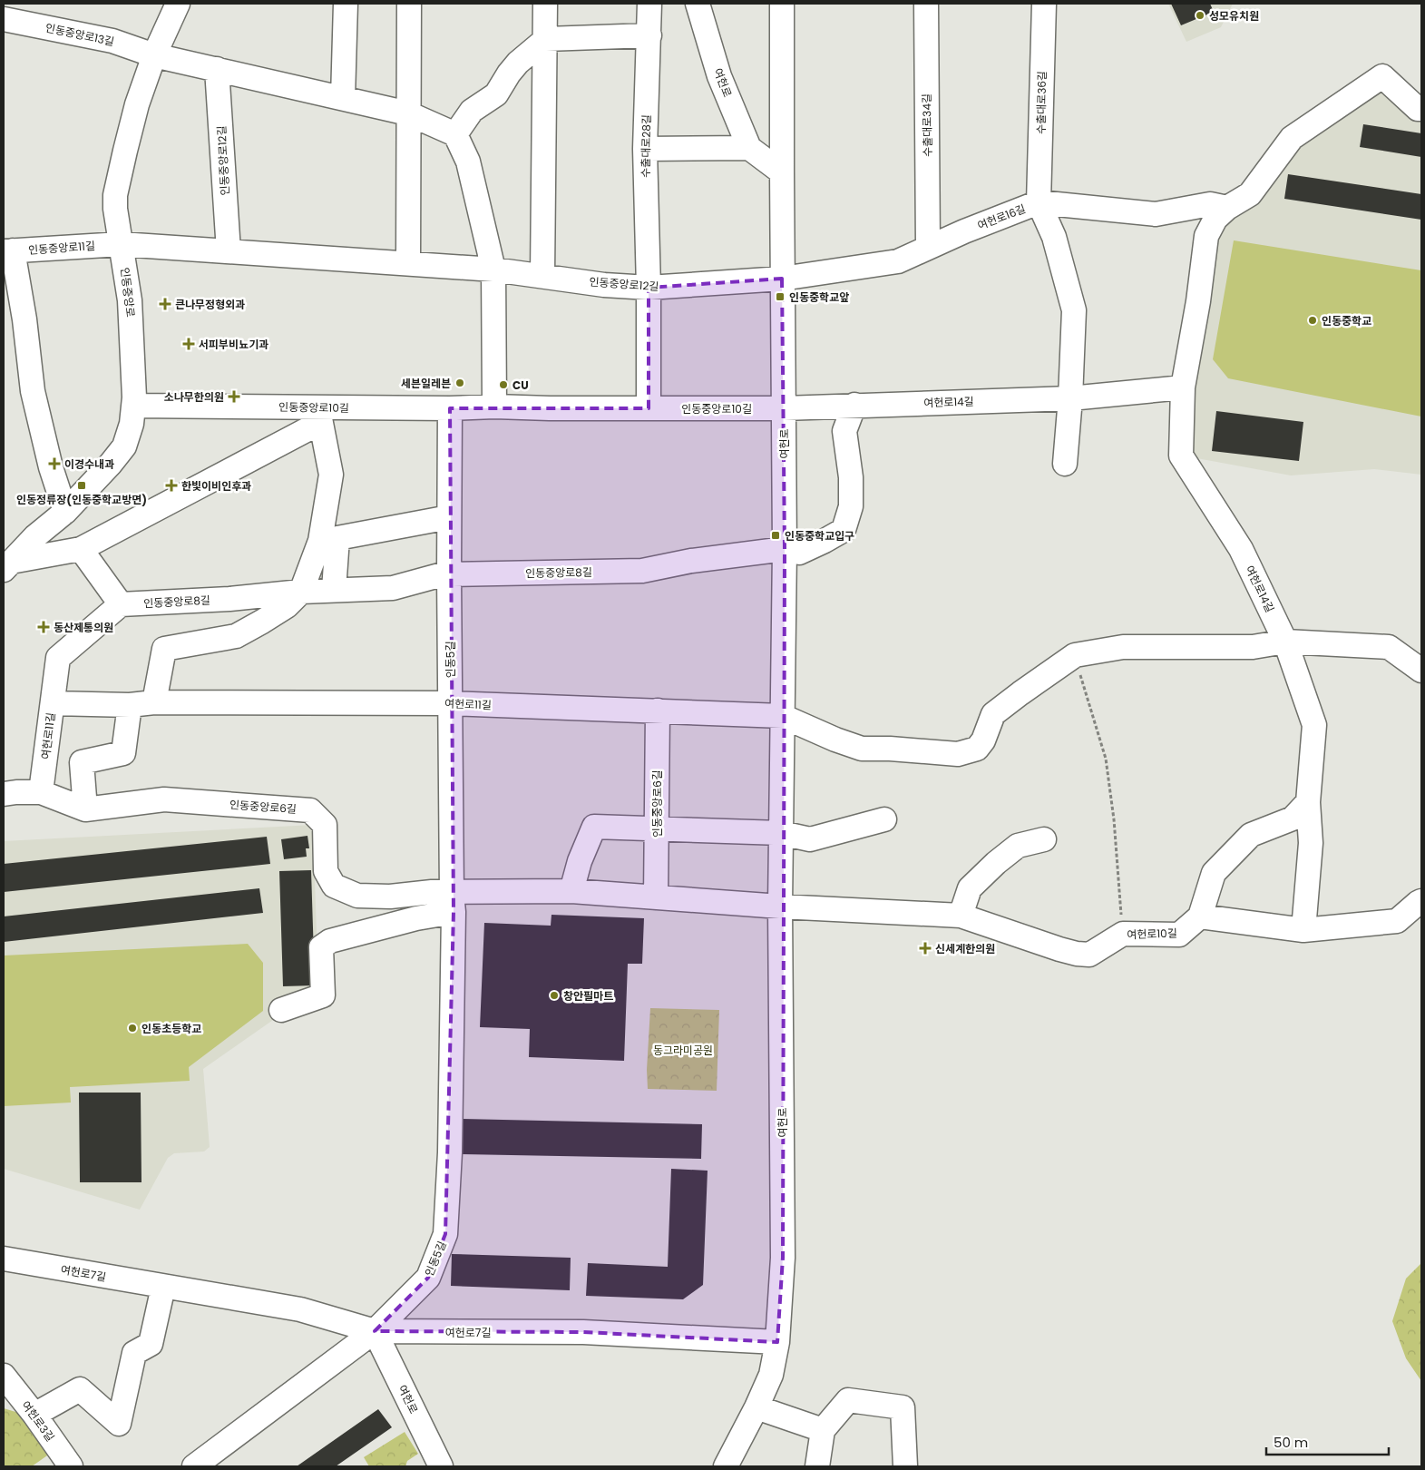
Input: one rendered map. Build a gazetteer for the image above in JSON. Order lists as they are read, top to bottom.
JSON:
{
  "streets": {
    "street": [
      "인동중앙로13길",
      "여헌로",
      "수출대로36길",
      "수출대로34길",
      "수출대로28길",
      "인동중앙로12길",
      "여헌로16길",
      "인동중앙로11길",
      "인동중앙로",
      "여헌로14길",
      "인동중앙로10길",
      "인동중앙로8길",
      "인동5길",
      "여헌로11길",
      "인동중앙로6길",
      "여헌로10길",
      "여헌로7길",
      "여헌로3길"
    ]
  },
  "crossings": [
    ["인동중앙로13길", "인동중앙로"],
    ["여헌로", "인동중앙로12길"],
    ["여헌로", "여헌로16길"],
    ["여헌로", "여헌로14길"],
    ["여헌로", "인동중앙로10길"],
    ["여헌로", "인동중앙로8길"],
    ["여헌로", "인동5길"],
    ["여헌로", "여헌로11길"],
    ["여헌로", "인동중앙로6길"],
    ["여헌로", "여헌로10길"],
    ["여헌로", "여헌로7길"],
    ["수출대로36길", "여헌로16길"],
    ["수출대로34길", "여헌로16길"],
    ["수출대로28길", "인동중앙로12길"],
    ["인동중앙로12길", "여헌로16길"],
    ["인동중앙로12길", "인동중앙로11길"],
    ["인동중앙로12길", "인동중앙로"],
    ["인동중앙로11길", "인동중앙로"],
    ["인동중앙로", "인동중앙로10길"],
    ["여헌로14길", "인동중앙로10길"],
    ["인동중앙로10길", "인동5길"],
    ["인동중앙로8길", "인동5길"],
    ["인동5길", "여헌로11길"],
    ["인동5길", "인동중앙로6길"],
    ["인동5길", "여헌로7길"],
    ["여헌로11길", "인동중앙로6길"],
    ["인동중앙로6길", "여헌로10길"]
  ],
  "parks": ["동그라미공원"],
  "places": {
    "other": [
      "성모유치원",
      "인동중학교",
      "세븐일레븐",
      "CU",
      "창안필마트",
      "인동초등학교"
    ],
    "transit": ["인동중학교앞", "인동정류장(인동중학교방면)", "인동중학교입구"],
    "health": [
      "큰나무정형외과",
      "서피부비뇨기과",
      "소나무한의원",
      "이경수내과",
      "한빛이비인후과",
      "동산제통의원",
      "신세계한의원"
    ]
  },
  "scale_bar": "50 m"
}
